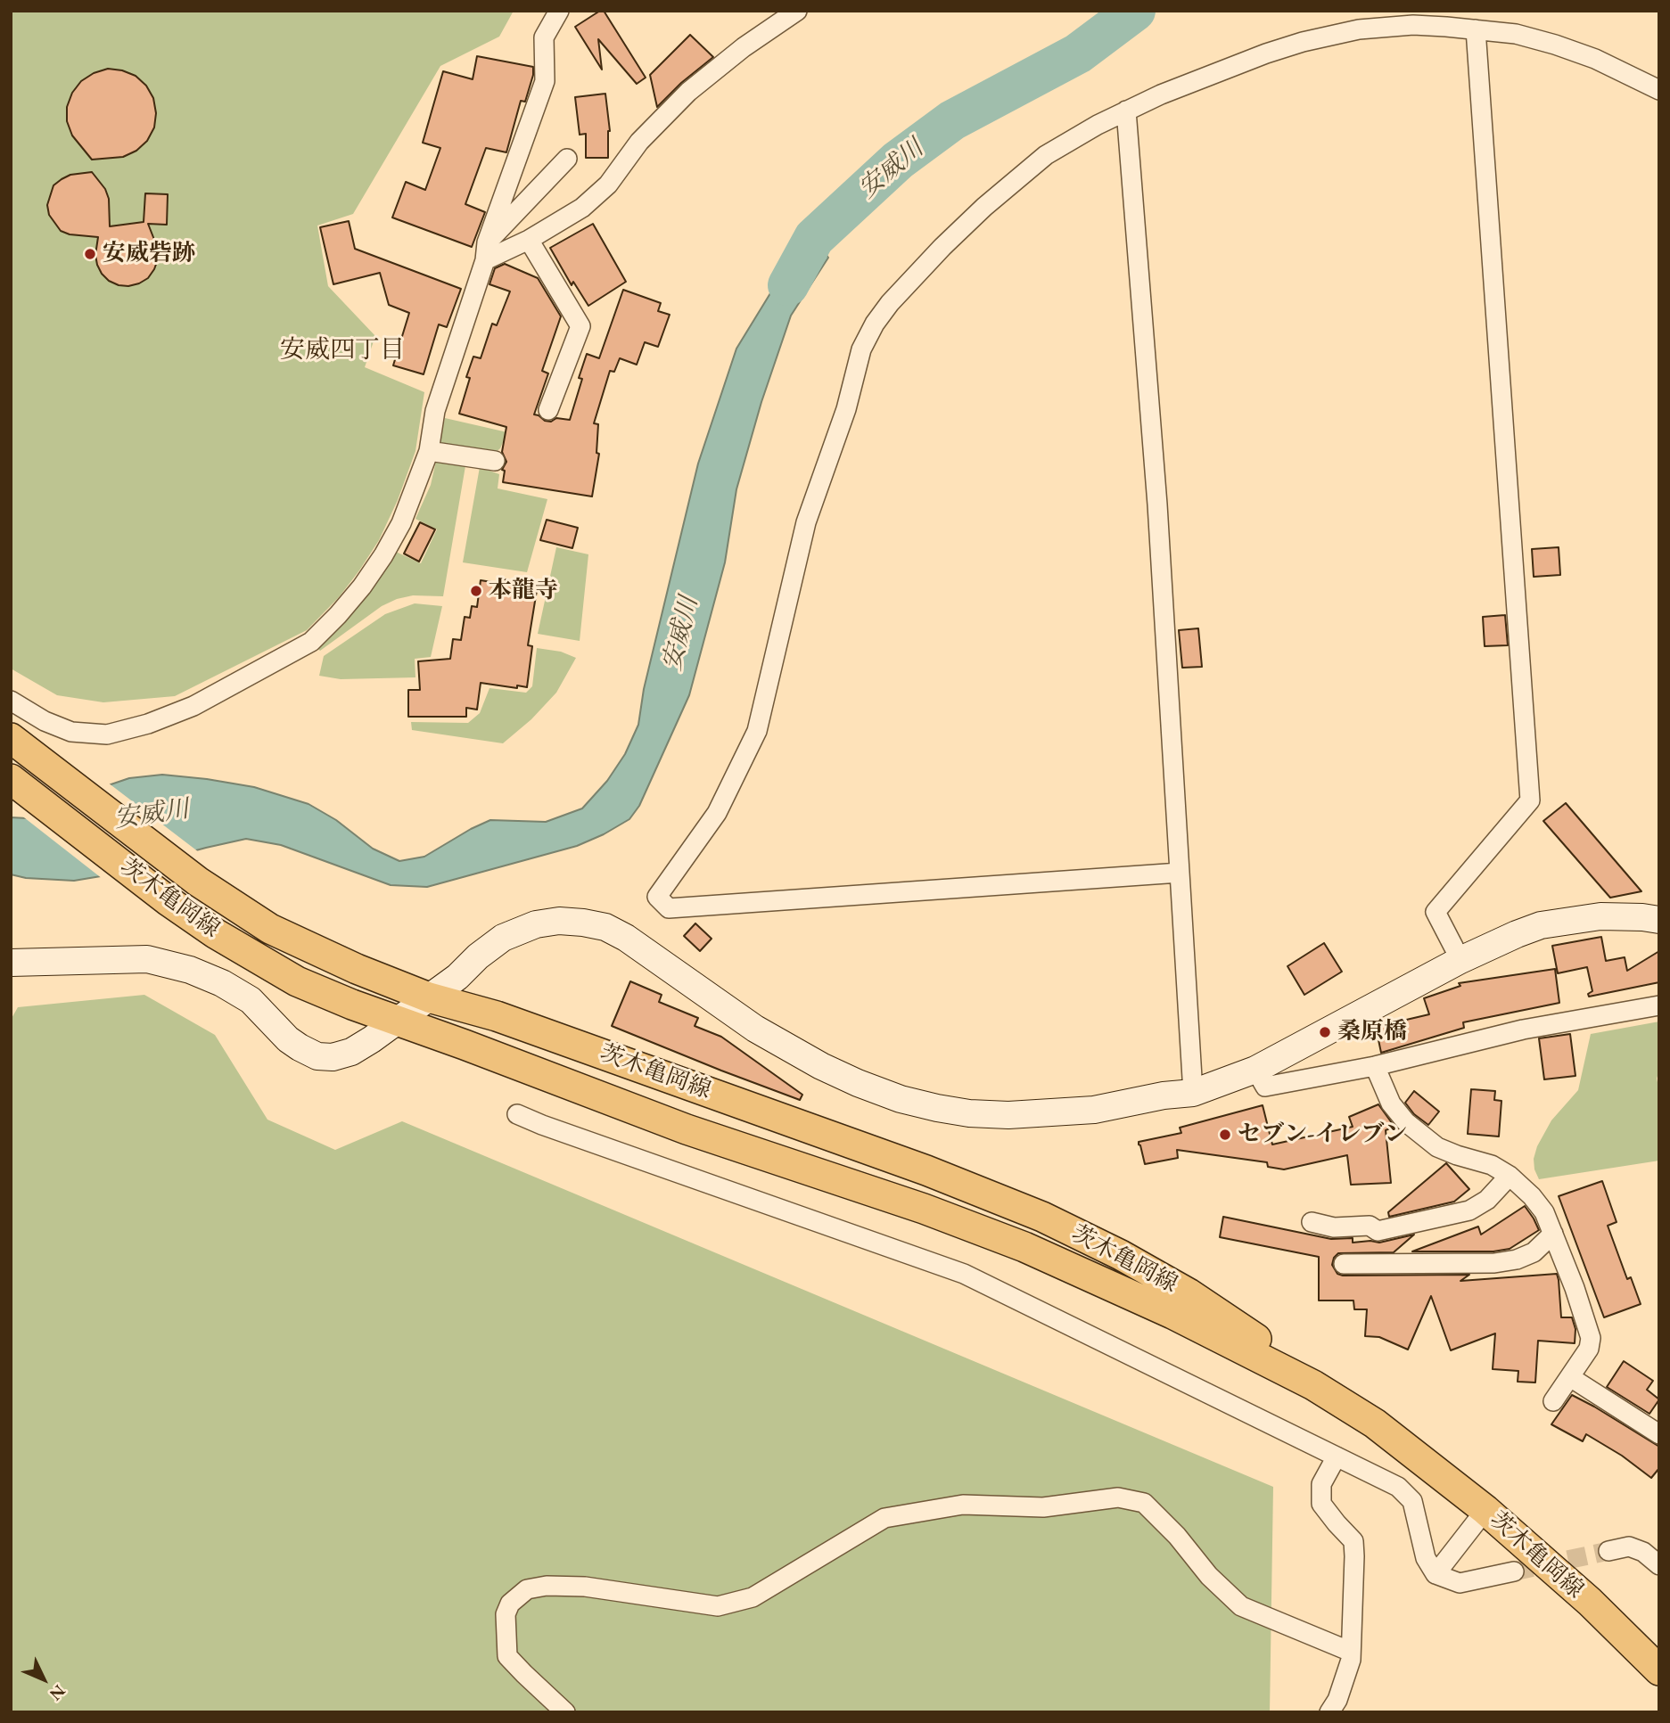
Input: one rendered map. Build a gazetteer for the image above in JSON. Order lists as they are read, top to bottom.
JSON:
{
  "streets": {
    "main road": ["茨木亀岡線"]
  },
  "districts": ["安威四丁目"],
  "water": ["安威川"],
  "places": [
    "安威砦跡",
    "本龍寺",
    "桑原橋",
    "セブン-イレブン"
  ],
  "north": "bottom right"
}
